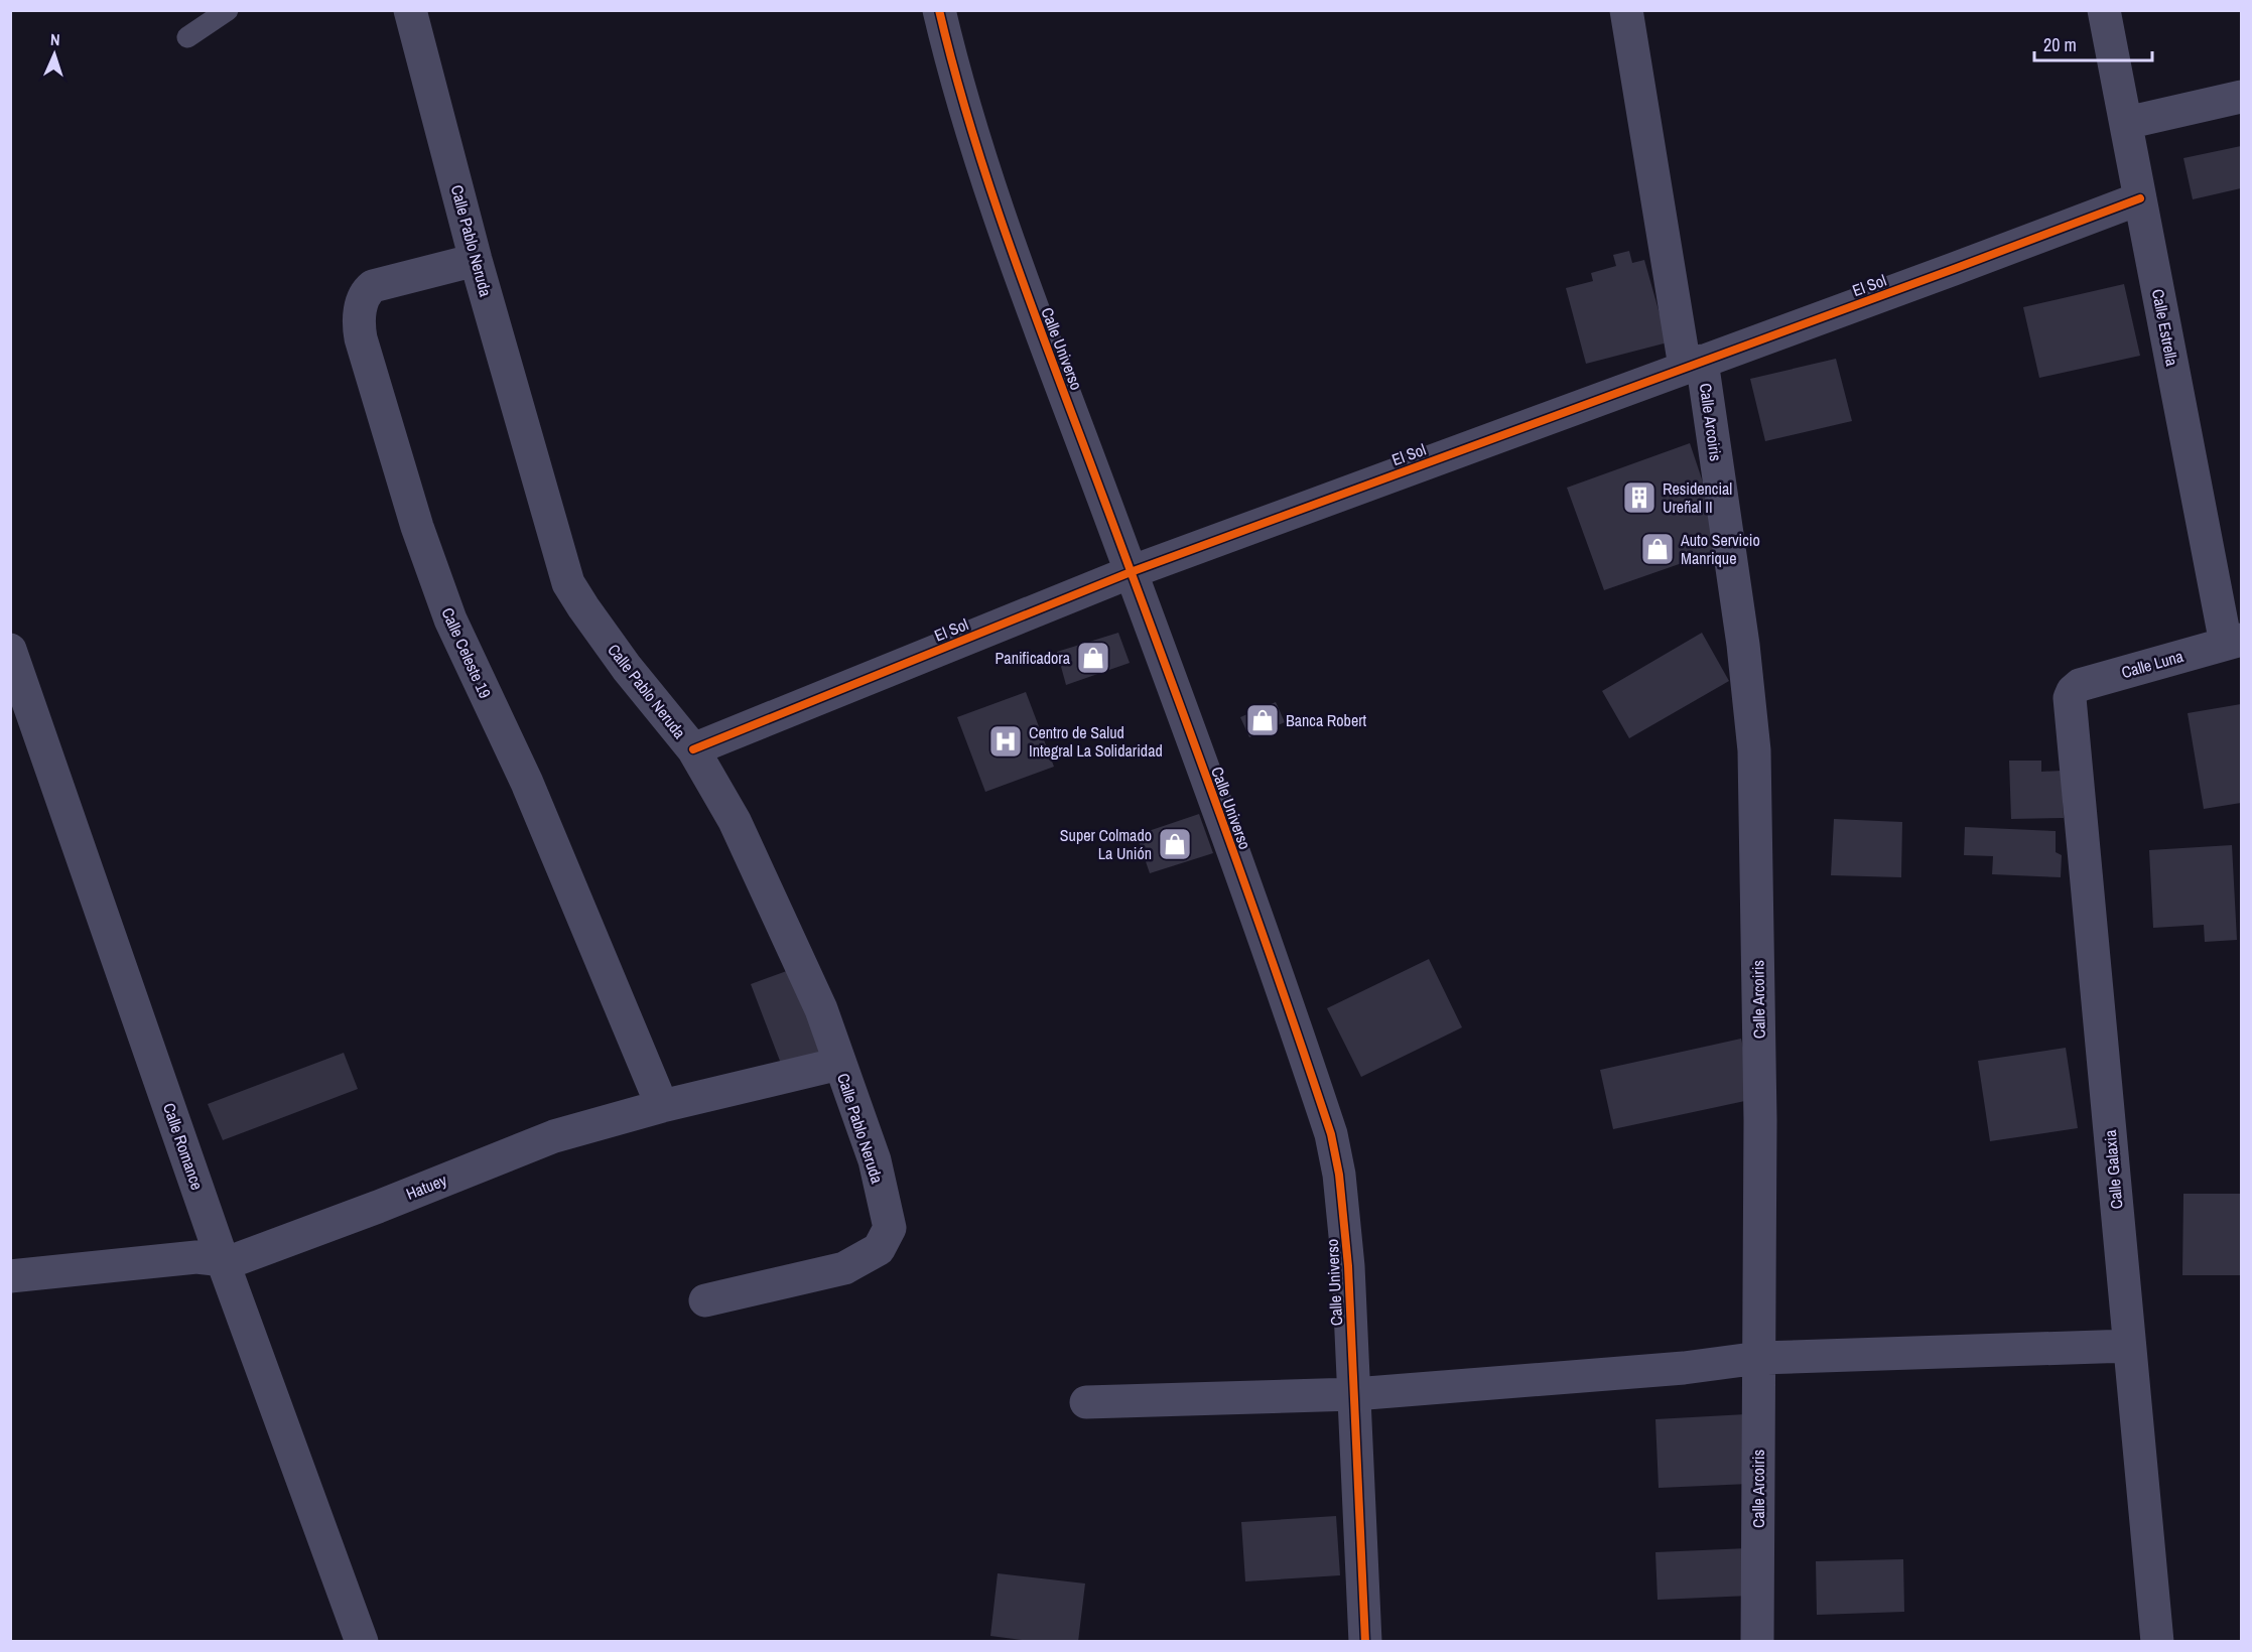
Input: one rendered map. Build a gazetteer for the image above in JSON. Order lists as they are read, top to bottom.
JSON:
{
  "streets": {
    "street": [
      "Calle Pablo Neruda",
      "El Sol",
      "Calle Estrella",
      "Calle Universo",
      "Calle Arcoiris",
      "Calle Celeste 19",
      "Calle Luna",
      "Calle Romance",
      "Calle Galaxia",
      "Hatuey"
    ]
  },
  "crossings": [
    ["Calle Pablo Neruda", "El Sol"],
    ["Calle Pablo Neruda", "Calle Celeste 19"],
    ["Calle Pablo Neruda", "Hatuey"],
    ["El Sol", "Calle Estrella"],
    ["El Sol", "Calle Universo"],
    ["El Sol", "Calle Arcoiris"],
    ["Calle Estrella", "Calle Luna"],
    ["Calle Celeste 19", "Hatuey"],
    ["Calle Luna", "Calle Galaxia"],
    ["Calle Romance", "Hatuey"]
  ],
  "places": {
    "building": ["Residencial Ureñal II"],
    "shop": [
      "Auto Servicio Manrique",
      "Panificadora",
      "Banca Robert",
      "Super Colmado La Unión"
    ],
    "hospital": ["Centro de Salud Integral La Solidaridad"]
  },
  "scale_bar": "20 m",
  "north": "top"
}
